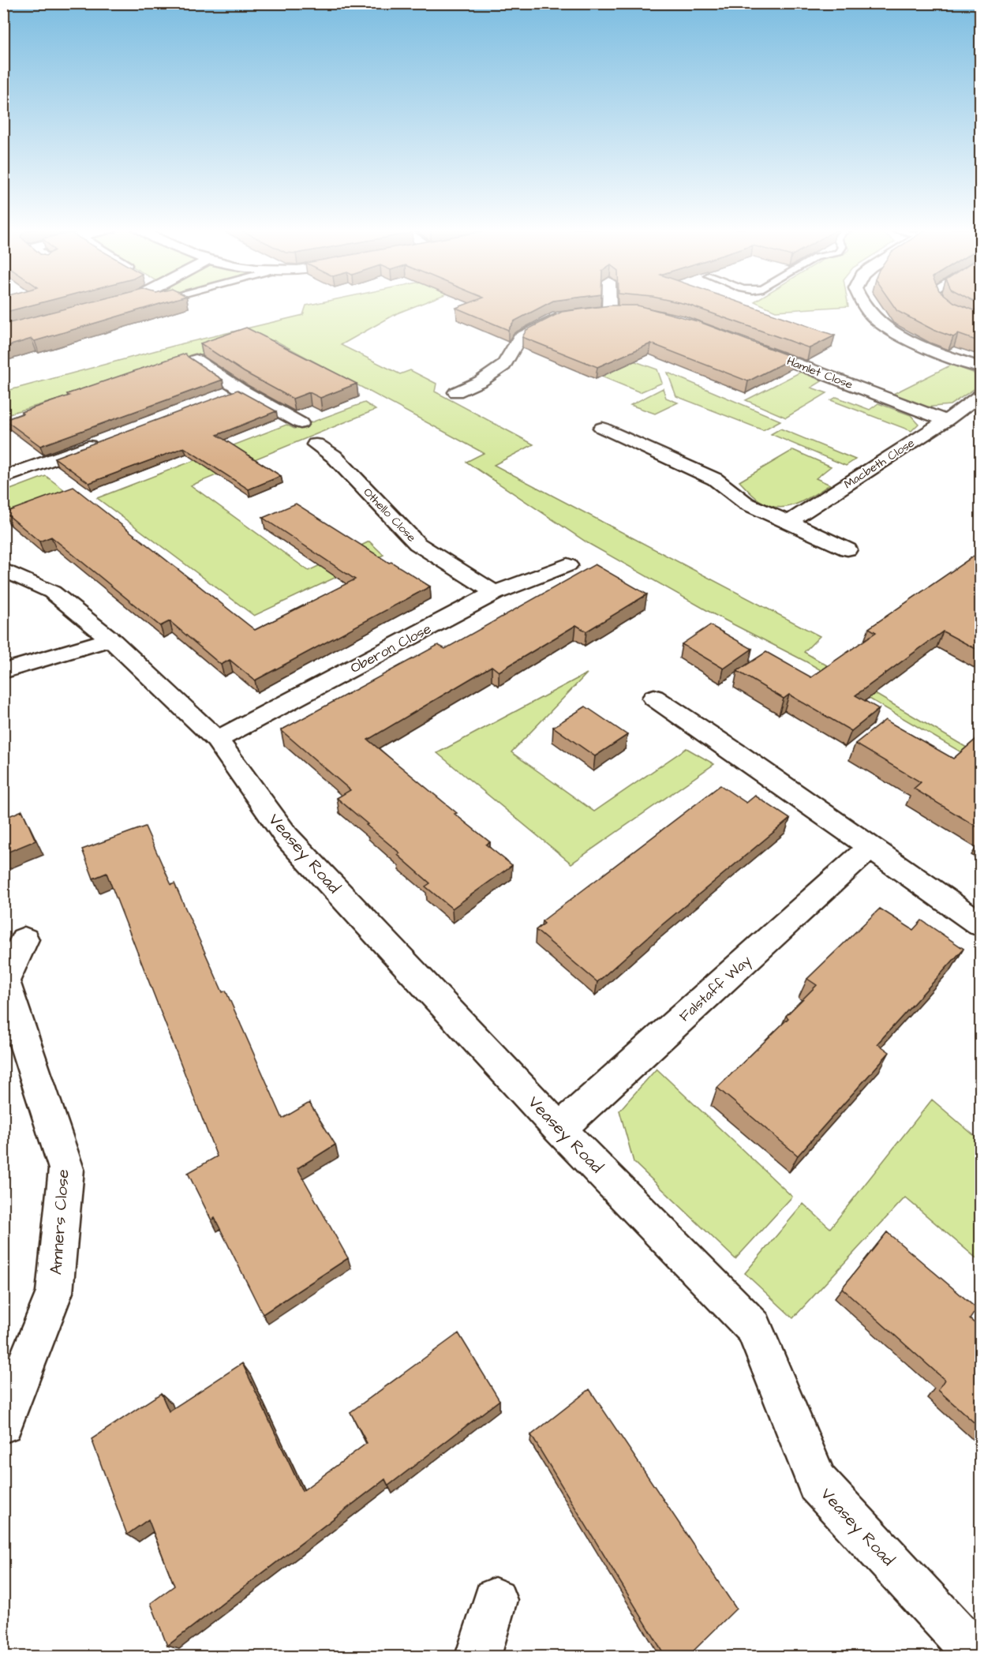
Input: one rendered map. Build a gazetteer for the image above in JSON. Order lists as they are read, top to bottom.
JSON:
{
  "streets": {
    "street": [
      "Hamlet Close",
      "Macbeth Close",
      "Othello Close",
      "Oberon Close",
      "Veasey Road",
      "Falstaff Way",
      "Amners Close"
    ]
  },
  "crossings": [
    ["Hamlet Close", "Macbeth Close"],
    ["Othello Close", "Oberon Close"],
    ["Oberon Close", "Veasey Road"],
    ["Veasey Road", "Falstaff Way"]
  ]
}
